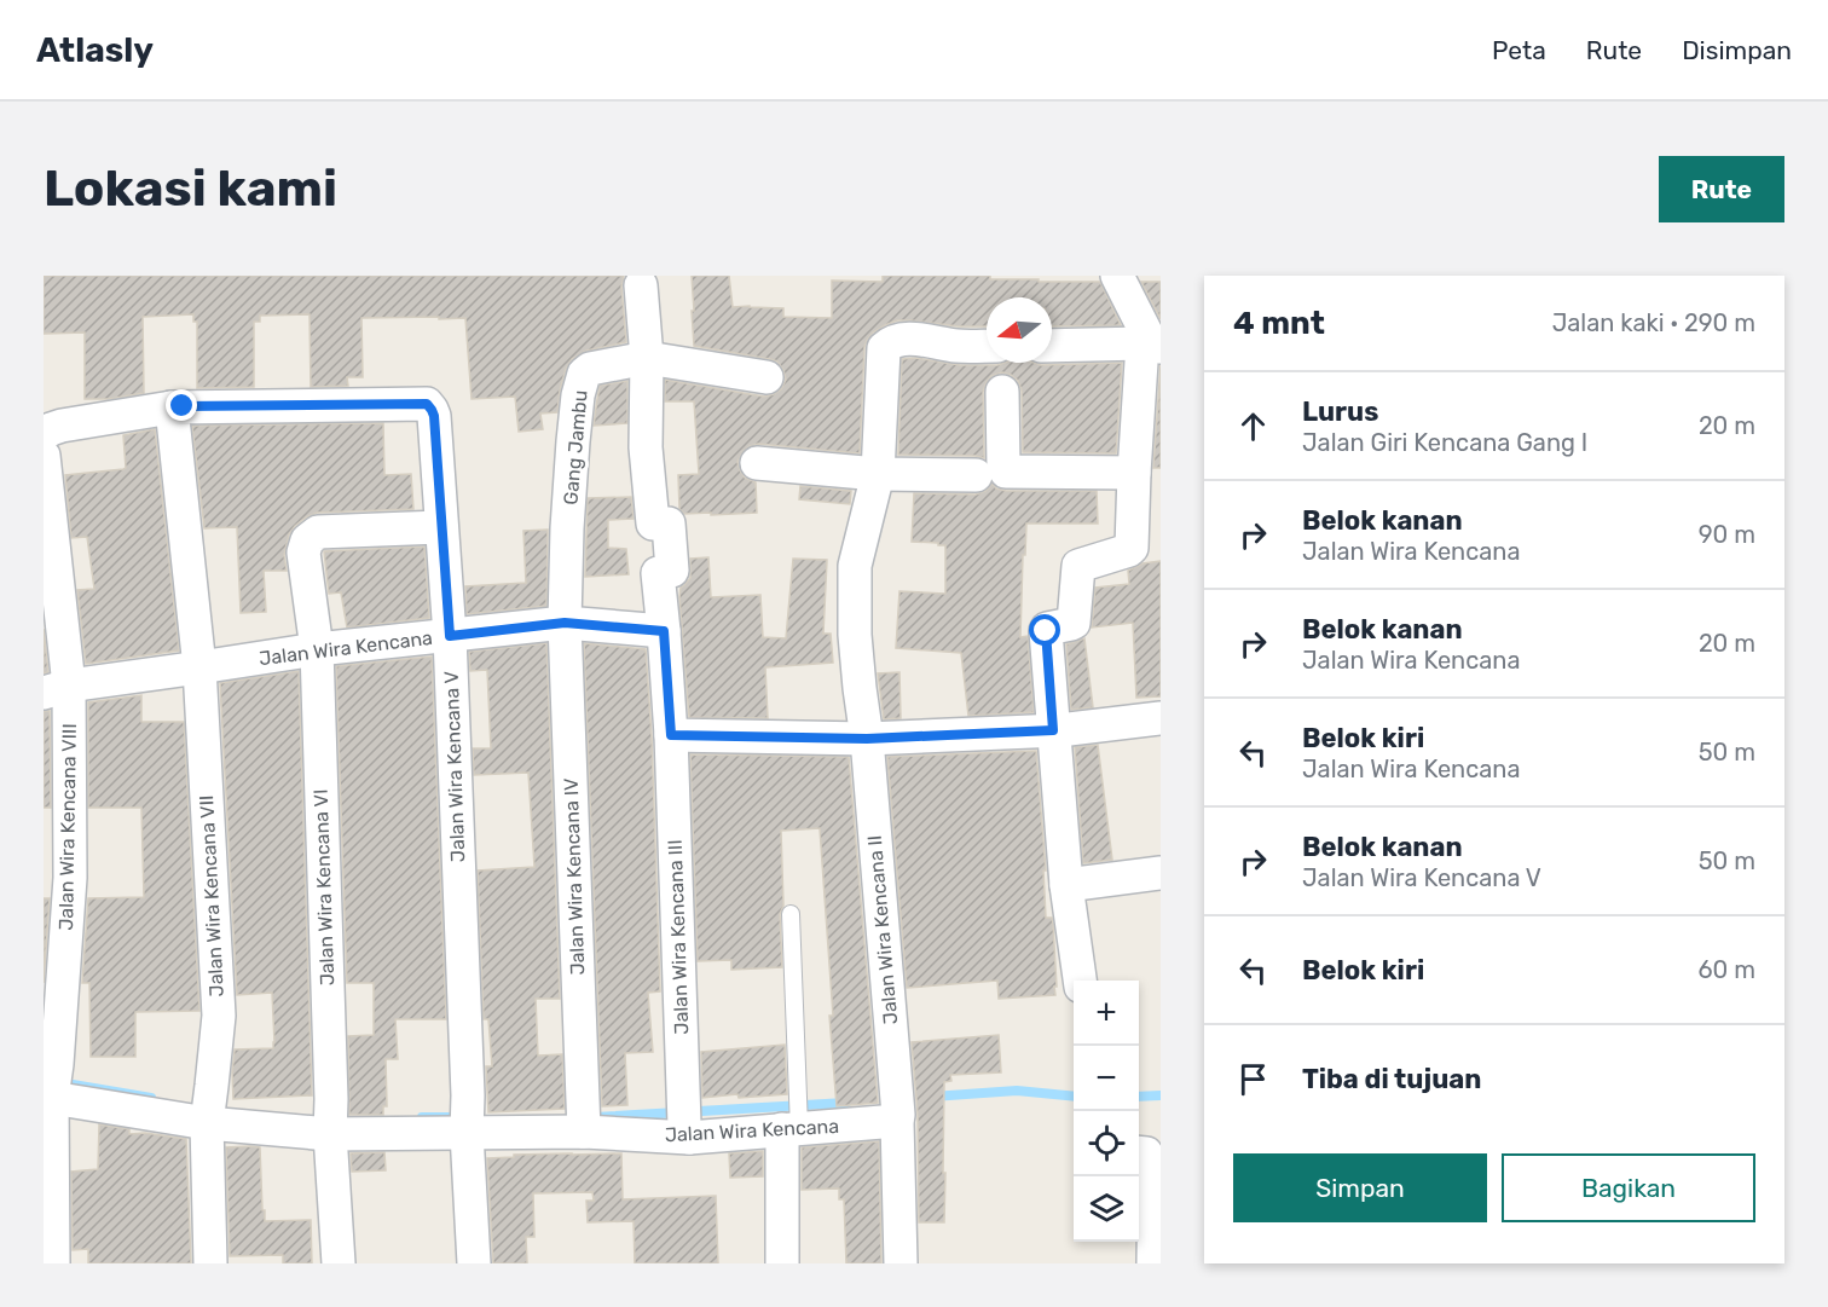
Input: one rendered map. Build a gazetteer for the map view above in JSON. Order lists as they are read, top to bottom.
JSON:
{
  "streets": {
    "street": [
      "Gang Jambu",
      "Jalan Wira Kencana",
      "Jalan Wira Kencana V",
      "Jalan Wira Kencana VIII",
      "Jalan Wira Kencana IV",
      "Jalan Wira Kencana VI",
      "Jalan Wira Kencana VII",
      "Jalan Wira Kencana II",
      "Jalan Wira Kencana III"
    ]
  },
  "crossings": [
    ["Gang Jambu", "Jalan Wira Kencana"],
    ["Gang Jambu", "Jalan Wira Kencana IV"],
    ["Jalan Wira Kencana", "Jalan Wira Kencana V"],
    ["Jalan Wira Kencana", "Jalan Wira Kencana VIII"],
    ["Jalan Wira Kencana", "Jalan Wira Kencana IV"],
    ["Jalan Wira Kencana", "Jalan Wira Kencana VI"],
    ["Jalan Wira Kencana", "Jalan Wira Kencana VII"],
    ["Jalan Wira Kencana", "Jalan Wira Kencana II"],
    ["Jalan Wira Kencana", "Jalan Wira Kencana III"],
    ["Jalan Wira Kencana V", "Jalan Wira Kencana VI"],
    ["Jalan Wira Kencana V", "Jalan Wira Kencana VII"]
  ],
  "north": "left",
  "page": {
    "header": "Atlasly",
    "nav": ["Peta", "Rute", "Disimpan"],
    "buttons": [
      "Rute",
      ["Simpan", "Bagikan"]
    ],
    "title": "Lokasi kami",
    "heading": ["4 mnt", "Jalan kaki · 290 m"],
    "list": [
      ["Lurus", "Jalan Giri Kencana Gang I", "20 m"],
      ["Belok kanan", "Jalan Wira Kencana", "90 m"],
      ["Belok kanan", "Jalan Wira Kencana", "20 m"],
      ["Belok kiri", "Jalan Wira Kencana", "50 m"],
      ["Belok kanan", "Jalan Wira Kencana V", "50 m"],
      ["Belok kiri", "60 m"],
      "Tiba di tujuan"
    ],
    "map_buttons": ["+", "−"]
  }
}
